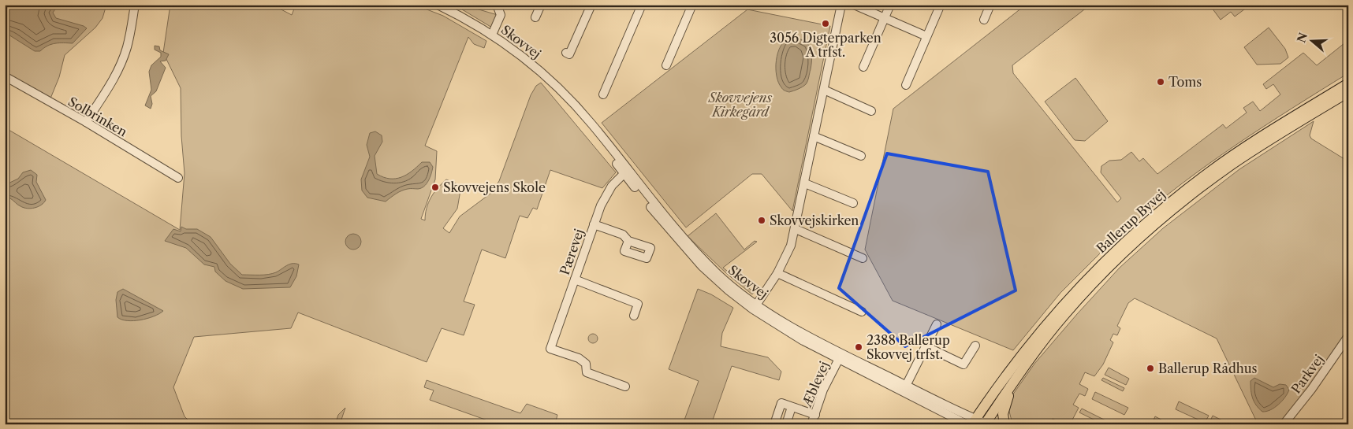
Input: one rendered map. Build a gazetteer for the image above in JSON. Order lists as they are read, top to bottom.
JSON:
{
  "streets": {
    "main road": ["Ballerup Byvej"],
    "street": [
      "Skovvej",
      "Solbrinken",
      "Pærevej",
      "Parkvej",
      "Æblevej"
    ]
  },
  "crossings": [
    ["Skovvej", "Ballerup Byvej"],
    ["Skovvej", "Pærevej"],
    ["Skovvej", "Æblevej"]
  ],
  "parks": ["Skovvejens Kirkegård"],
  "places": [
    "3056 Digterparken A trfst.",
    "Toms",
    "Skovvejens Skole",
    "Skovvejskirken",
    "2388 Ballerup Skovvej trfst.",
    "Ballerup Rådhus"
  ],
  "north": "left"
}
